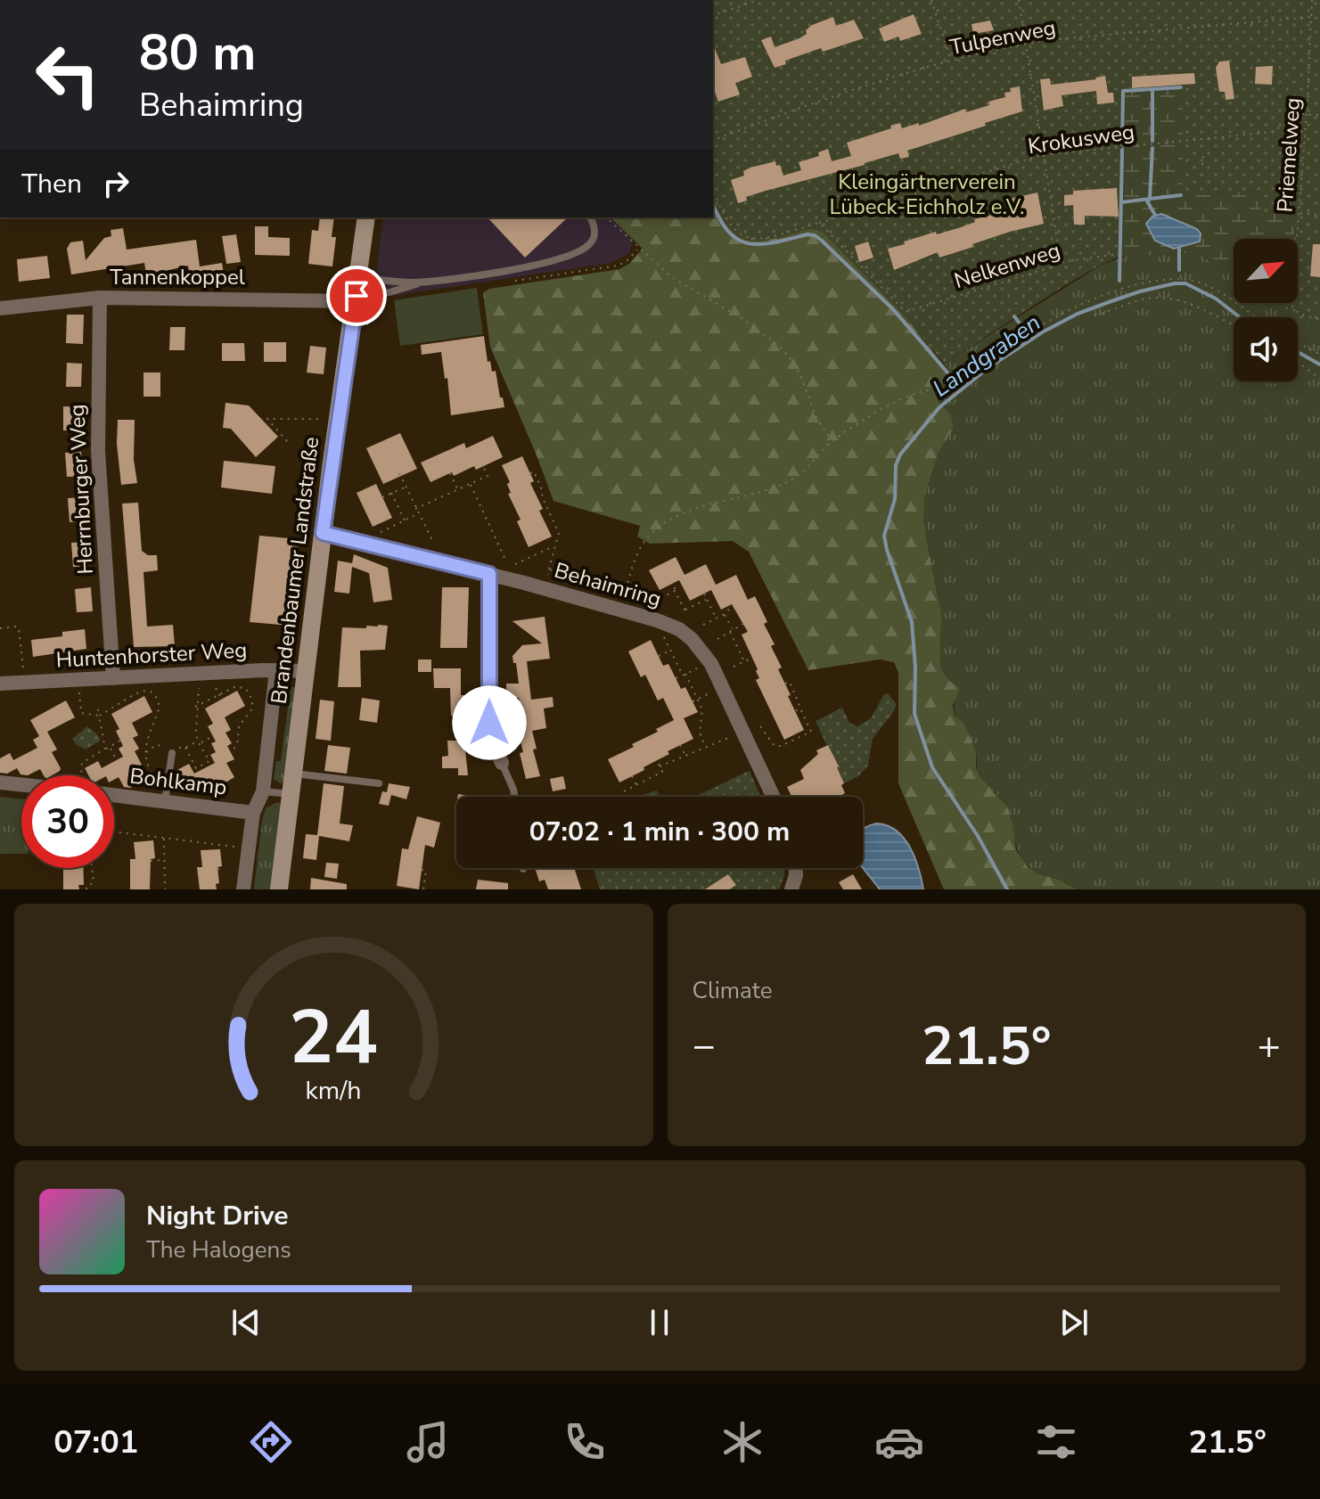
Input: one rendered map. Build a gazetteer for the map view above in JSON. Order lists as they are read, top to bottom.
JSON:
{
  "streets": {
    "main road": ["Brandenbaumer Landstraße"],
    "street": [
      "Tannenkoppel",
      "Herrnburger Weg",
      "Behaimring",
      "Huntenhorster Weg",
      "Bohlkamp"
    ],
    "path": [
      "Tulpenweg",
      "Krokusweg",
      "Priemelweg",
      "Nelkenweg"
    ]
  },
  "crossings": [
    ["Tulpenweg", "Priemelweg"],
    ["Krokusweg", "Priemelweg"],
    ["Krokusweg", "Nelkenweg"],
    ["Tannenkoppel", "Herrnburger Weg"],
    ["Tannenkoppel", "Brandenbaumer Landstraße"],
    ["Herrnburger Weg", "Huntenhorster Weg"],
    ["Brandenbaumer Landstraße", "Behaimring"],
    ["Brandenbaumer Landstraße", "Huntenhorster Weg"],
    ["Brandenbaumer Landstraße", "Bohlkamp"]
  ],
  "water": ["Landgraben"],
  "parks": ["Kleingärtnerverein Lübeck-Eichholz e.V."],
  "north": "top right",
  "page": {
    "turn": ["80 m", "Behaimring"],
    "then": "Then",
    "limit": "30",
    "trip": "07:02 · 1 min · 300 m",
    "tile": "Climate",
    "heat": ["−", "21.5°", "+"],
    "song": ["Night Drive", "The Halogens"],
    "tabs": ["07:01", "21.5°"],
    "gauge": ["24", "km/h"]
  }
}
